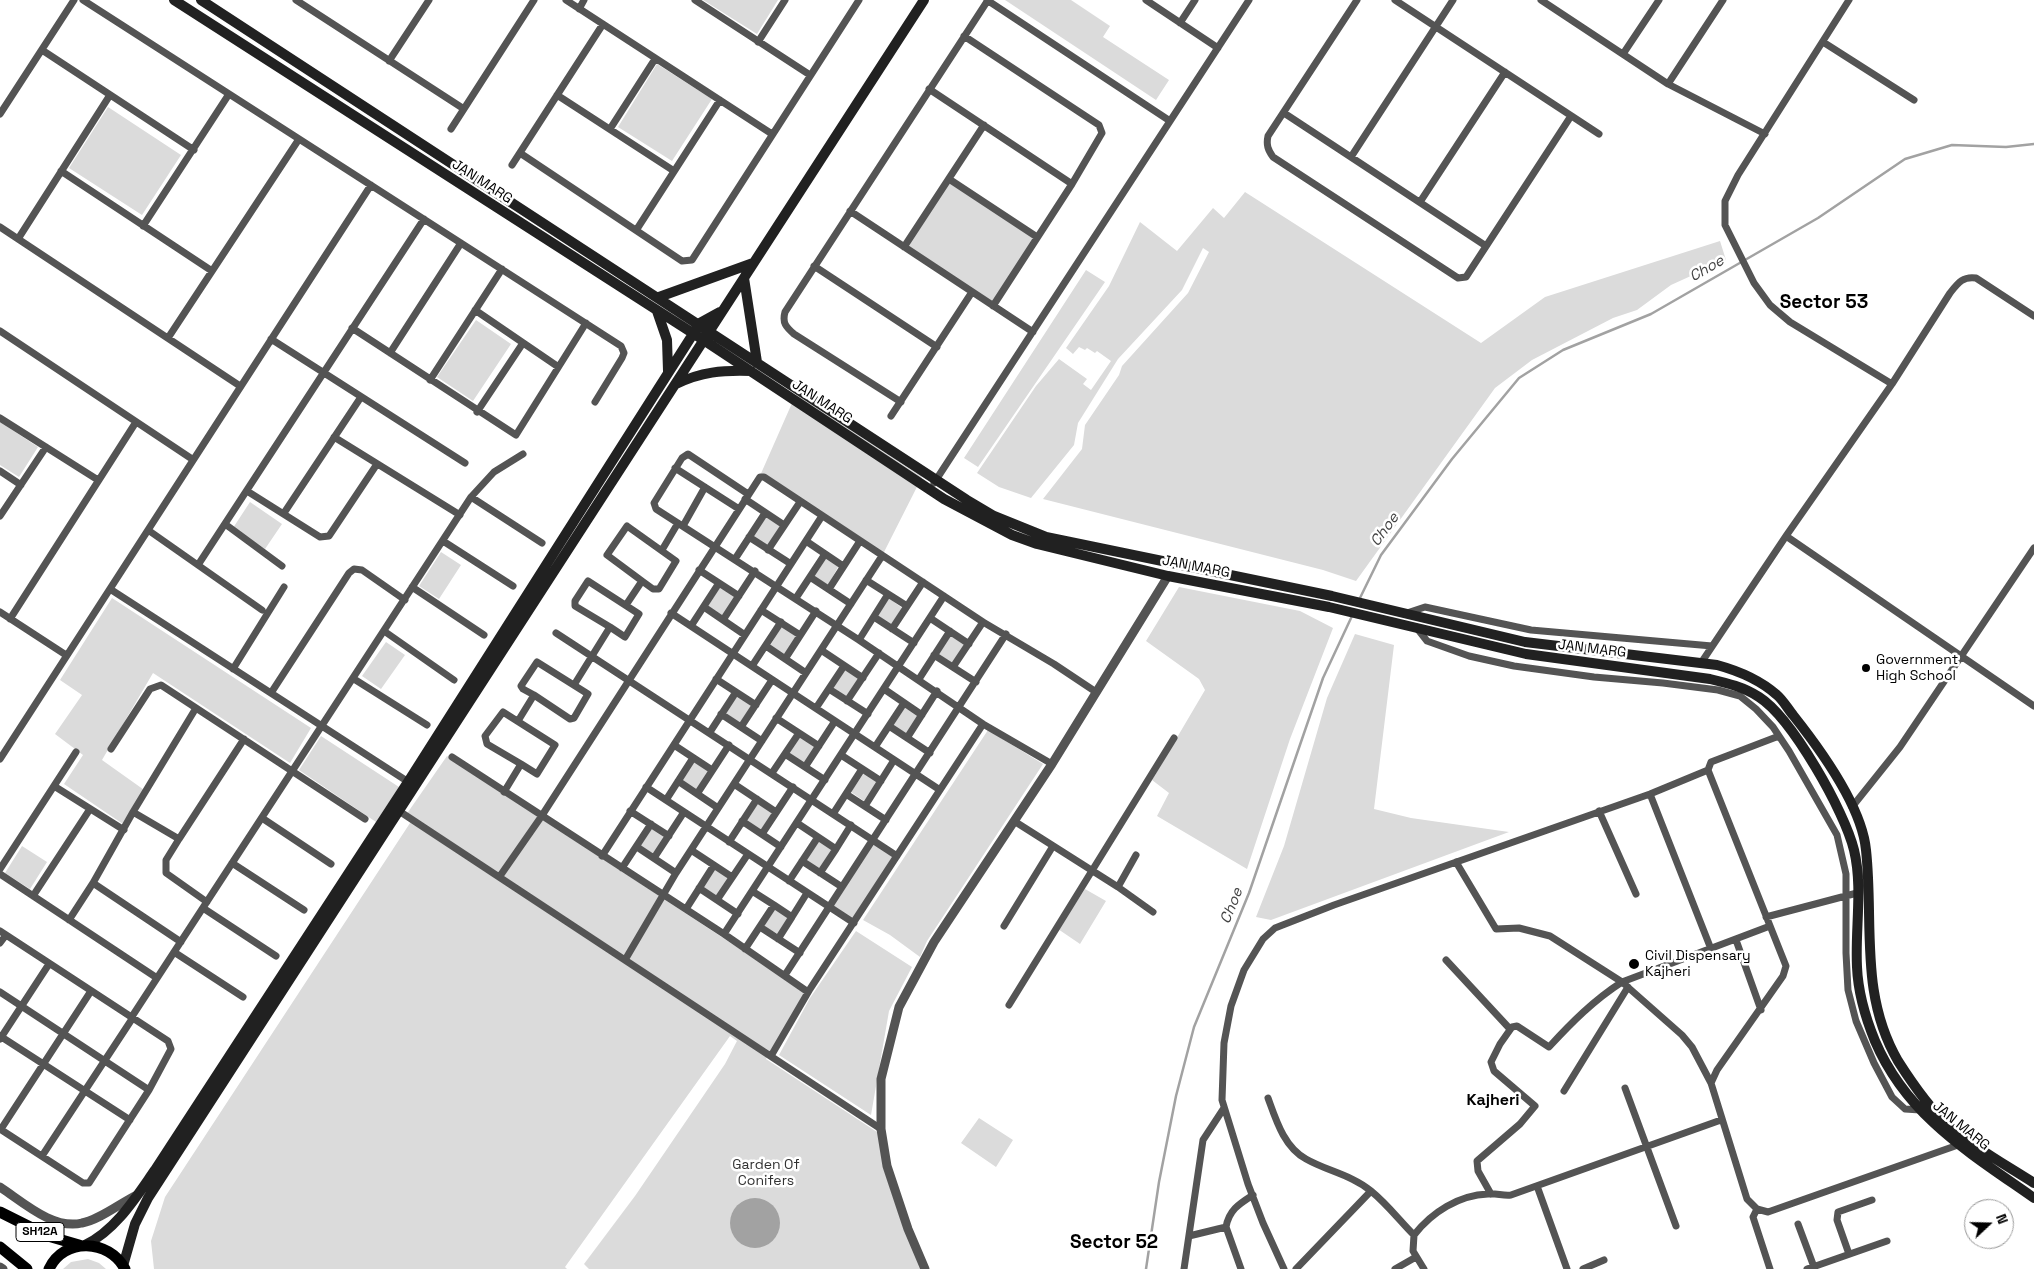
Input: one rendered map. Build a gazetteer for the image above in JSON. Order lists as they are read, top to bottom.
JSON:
{
  "streets": {
    "main road": ["JAN MARG", "SH12A"]
  },
  "districts": ["Sector 53", "Kajheri", "Sector 52"],
  "water": ["Choe"],
  "parks": ["Garden Of Conifers"],
  "places": ["Government High School", "Civil Dispensary Kajheri"],
  "north": "right"
}
